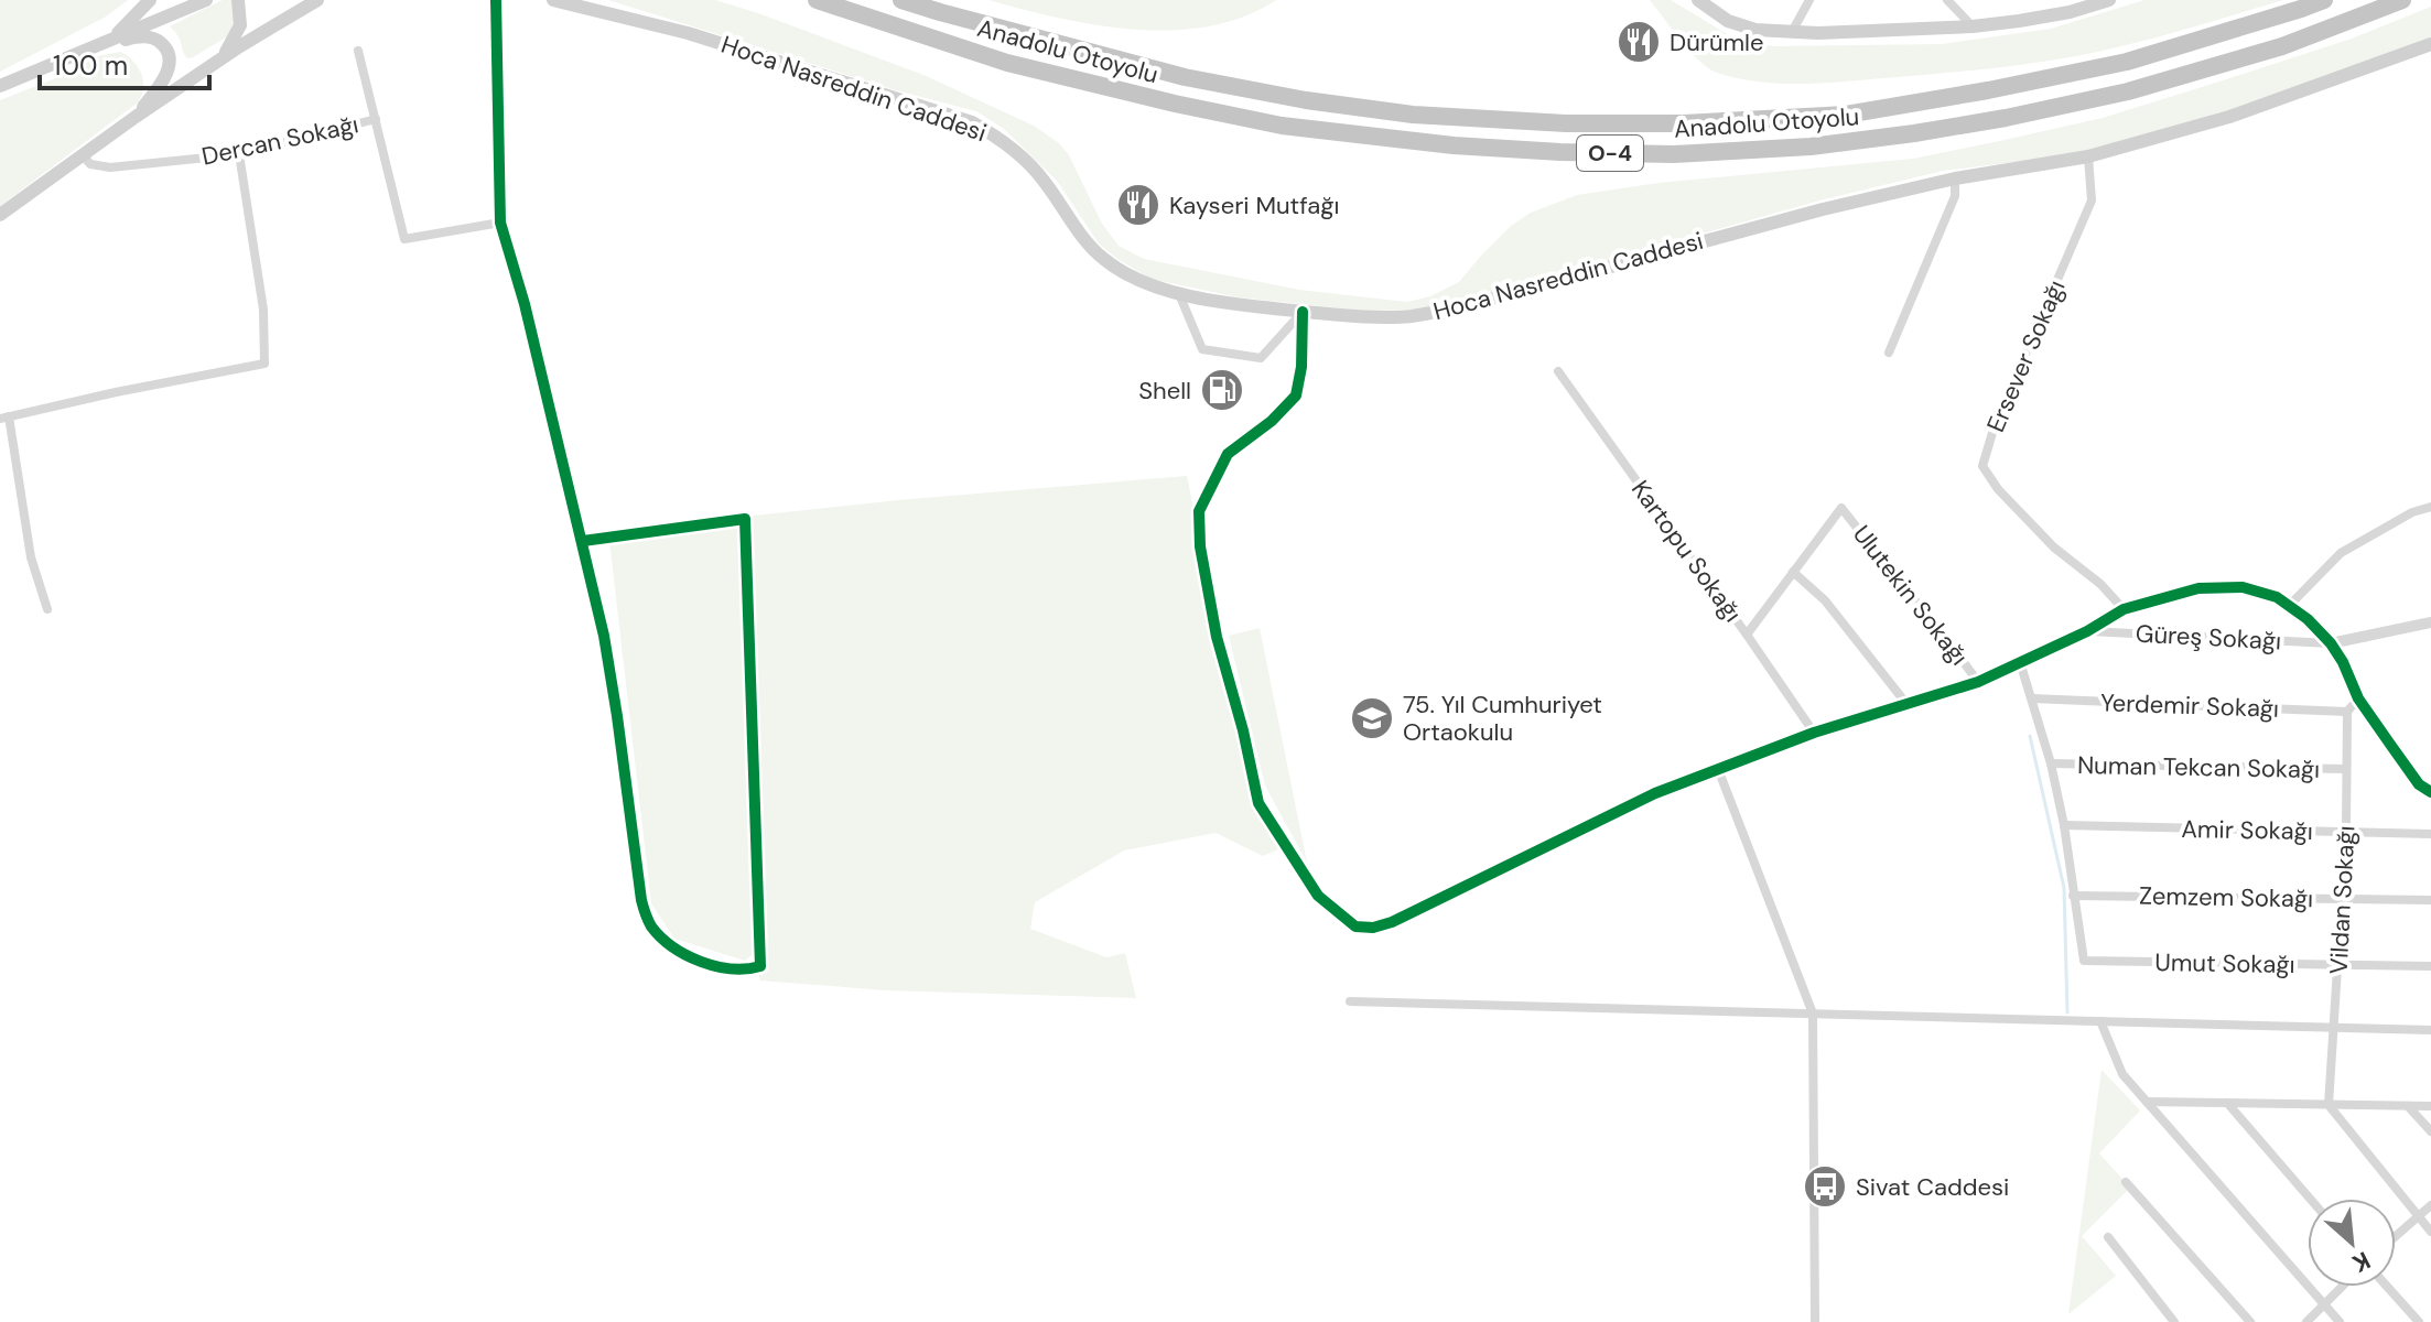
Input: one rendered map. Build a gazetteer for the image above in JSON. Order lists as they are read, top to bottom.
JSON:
{
  "streets": {
    "highway": ["Anadolu Otoyolu", "O-4"],
    "main road": ["Hoca Nasreddin Caddesi"],
    "street": [
      "Dercan Sokağı",
      "Ersever Sokağı",
      "Kartopu Sokağı",
      "Ulutekin Sokağı",
      "Güreş Sokağı",
      "Yerdemir Sokağı",
      "Numan Tekcan Sokağı",
      "Amir Sokağı",
      "Zemzem Sokağı",
      "Vildan Sokağı",
      "Umut Sokağı"
    ]
  },
  "crossings": [
    ["Hoca Nasreddin Caddesi", "Ersever Sokağı"],
    ["Kartopu Sokağı", "Ulutekin Sokağı"],
    ["Yerdemir Sokağı", "Vildan Sokağı"],
    ["Numan Tekcan Sokağı", "Vildan Sokağı"],
    ["Amir Sokağı", "Vildan Sokağı"],
    ["Zemzem Sokağı", "Vildan Sokağı"],
    ["Zemzem Sokağı", "Umut Sokağı"],
    ["Vildan Sokağı", "Umut Sokağı"]
  ],
  "places": {
    "restaurant": ["Dürümle", "Kayseri Mutfağı"],
    "fuel station": ["Shell"],
    "school or university": ["75. Yıl Cumhuriyet Ortaokulu"],
    "bus stop": ["Sivat Caddesi"]
  },
  "scale_bar": "100 m",
  "north": "bottom right"
}
